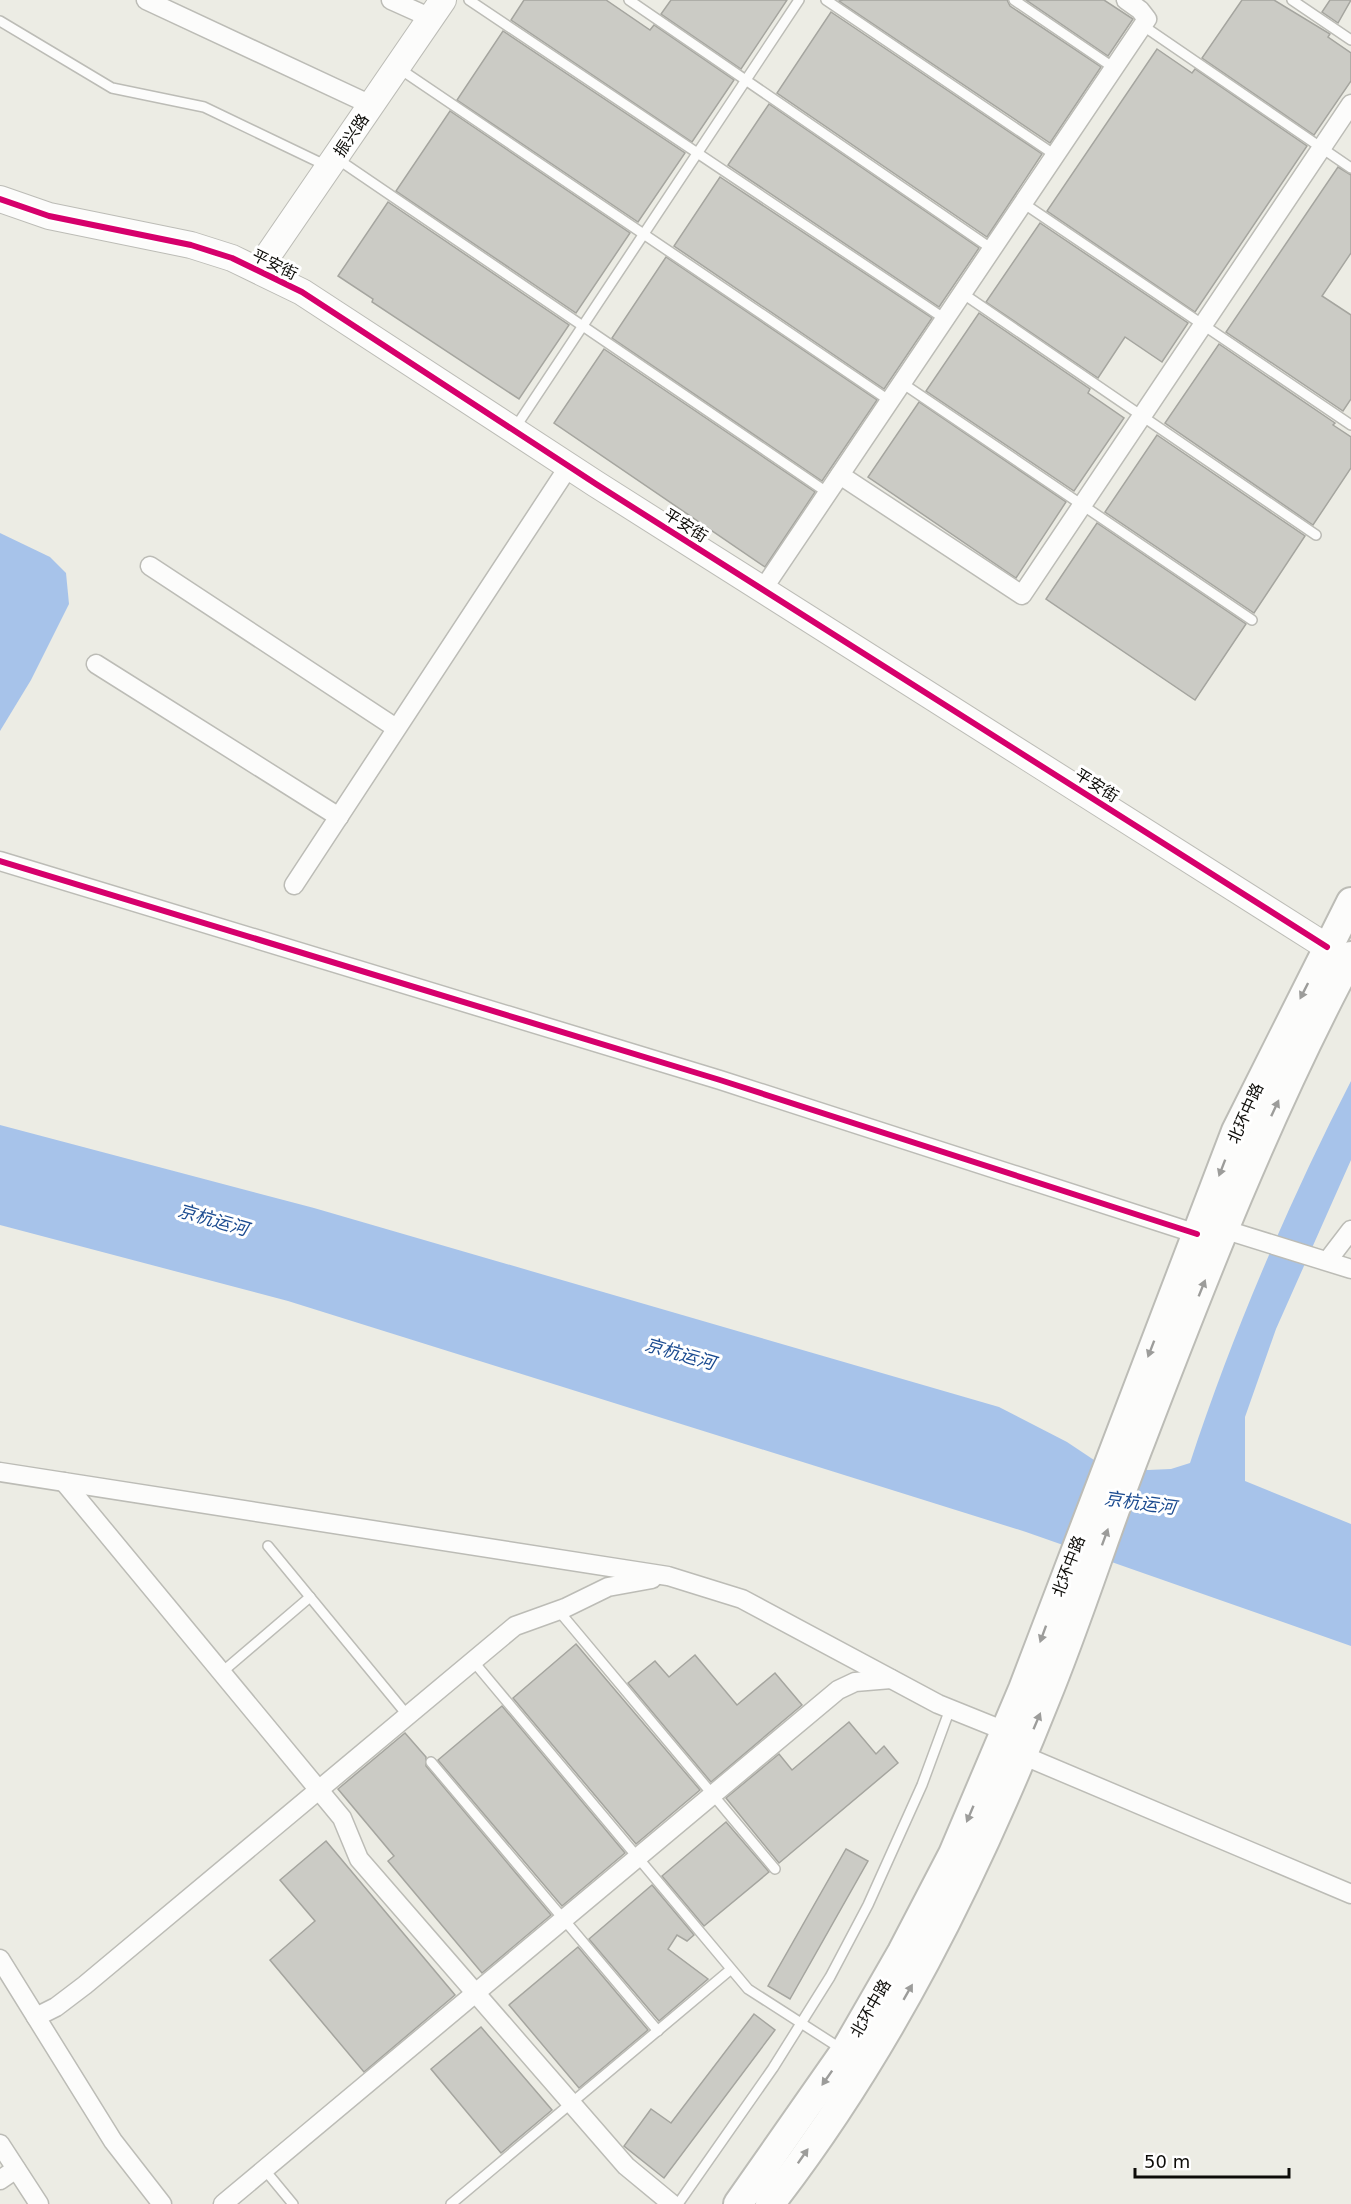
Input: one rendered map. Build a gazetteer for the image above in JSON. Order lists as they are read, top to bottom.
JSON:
{
  "streets": {
    "main road": ["北环中路"],
    "street": ["振兴路", "平安街"]
  },
  "crossings": [
    ["振兴路", "平安街"],
    ["平安街", "北环中路"]
  ],
  "water": ["京杭运河"],
  "scale_bar": "50 m"
}
